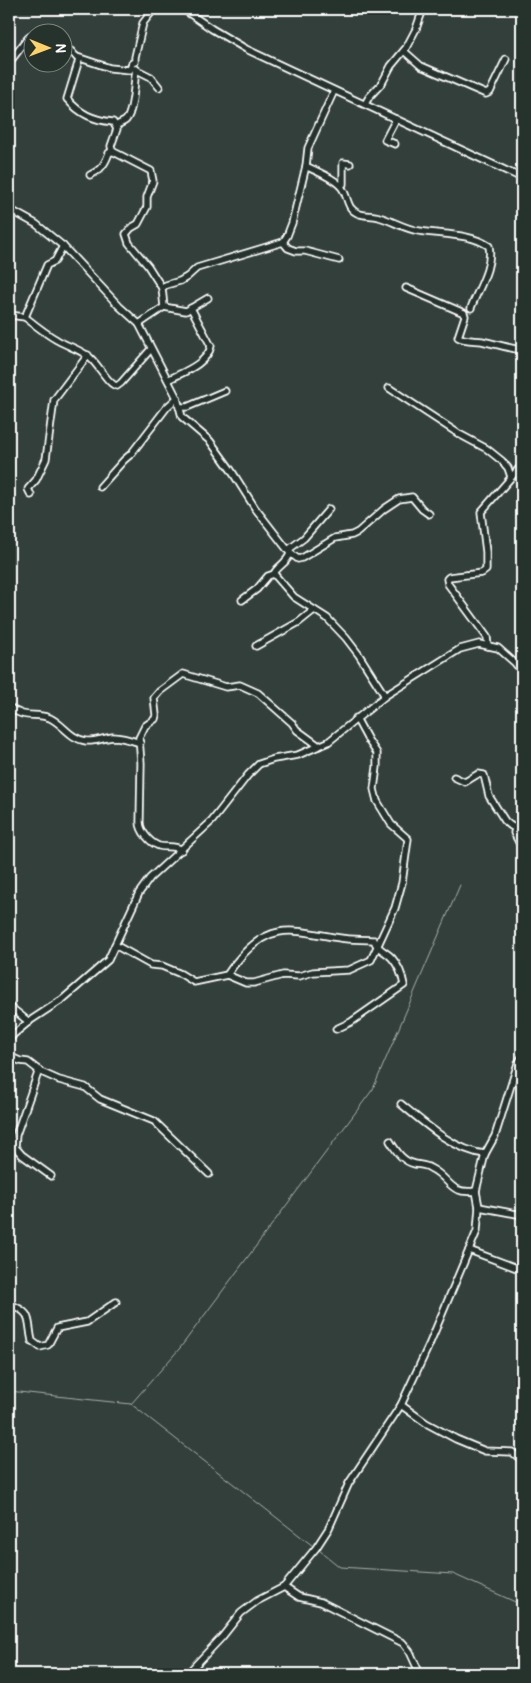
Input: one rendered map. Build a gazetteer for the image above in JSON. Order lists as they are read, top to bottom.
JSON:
{
  "north": "right"
}
